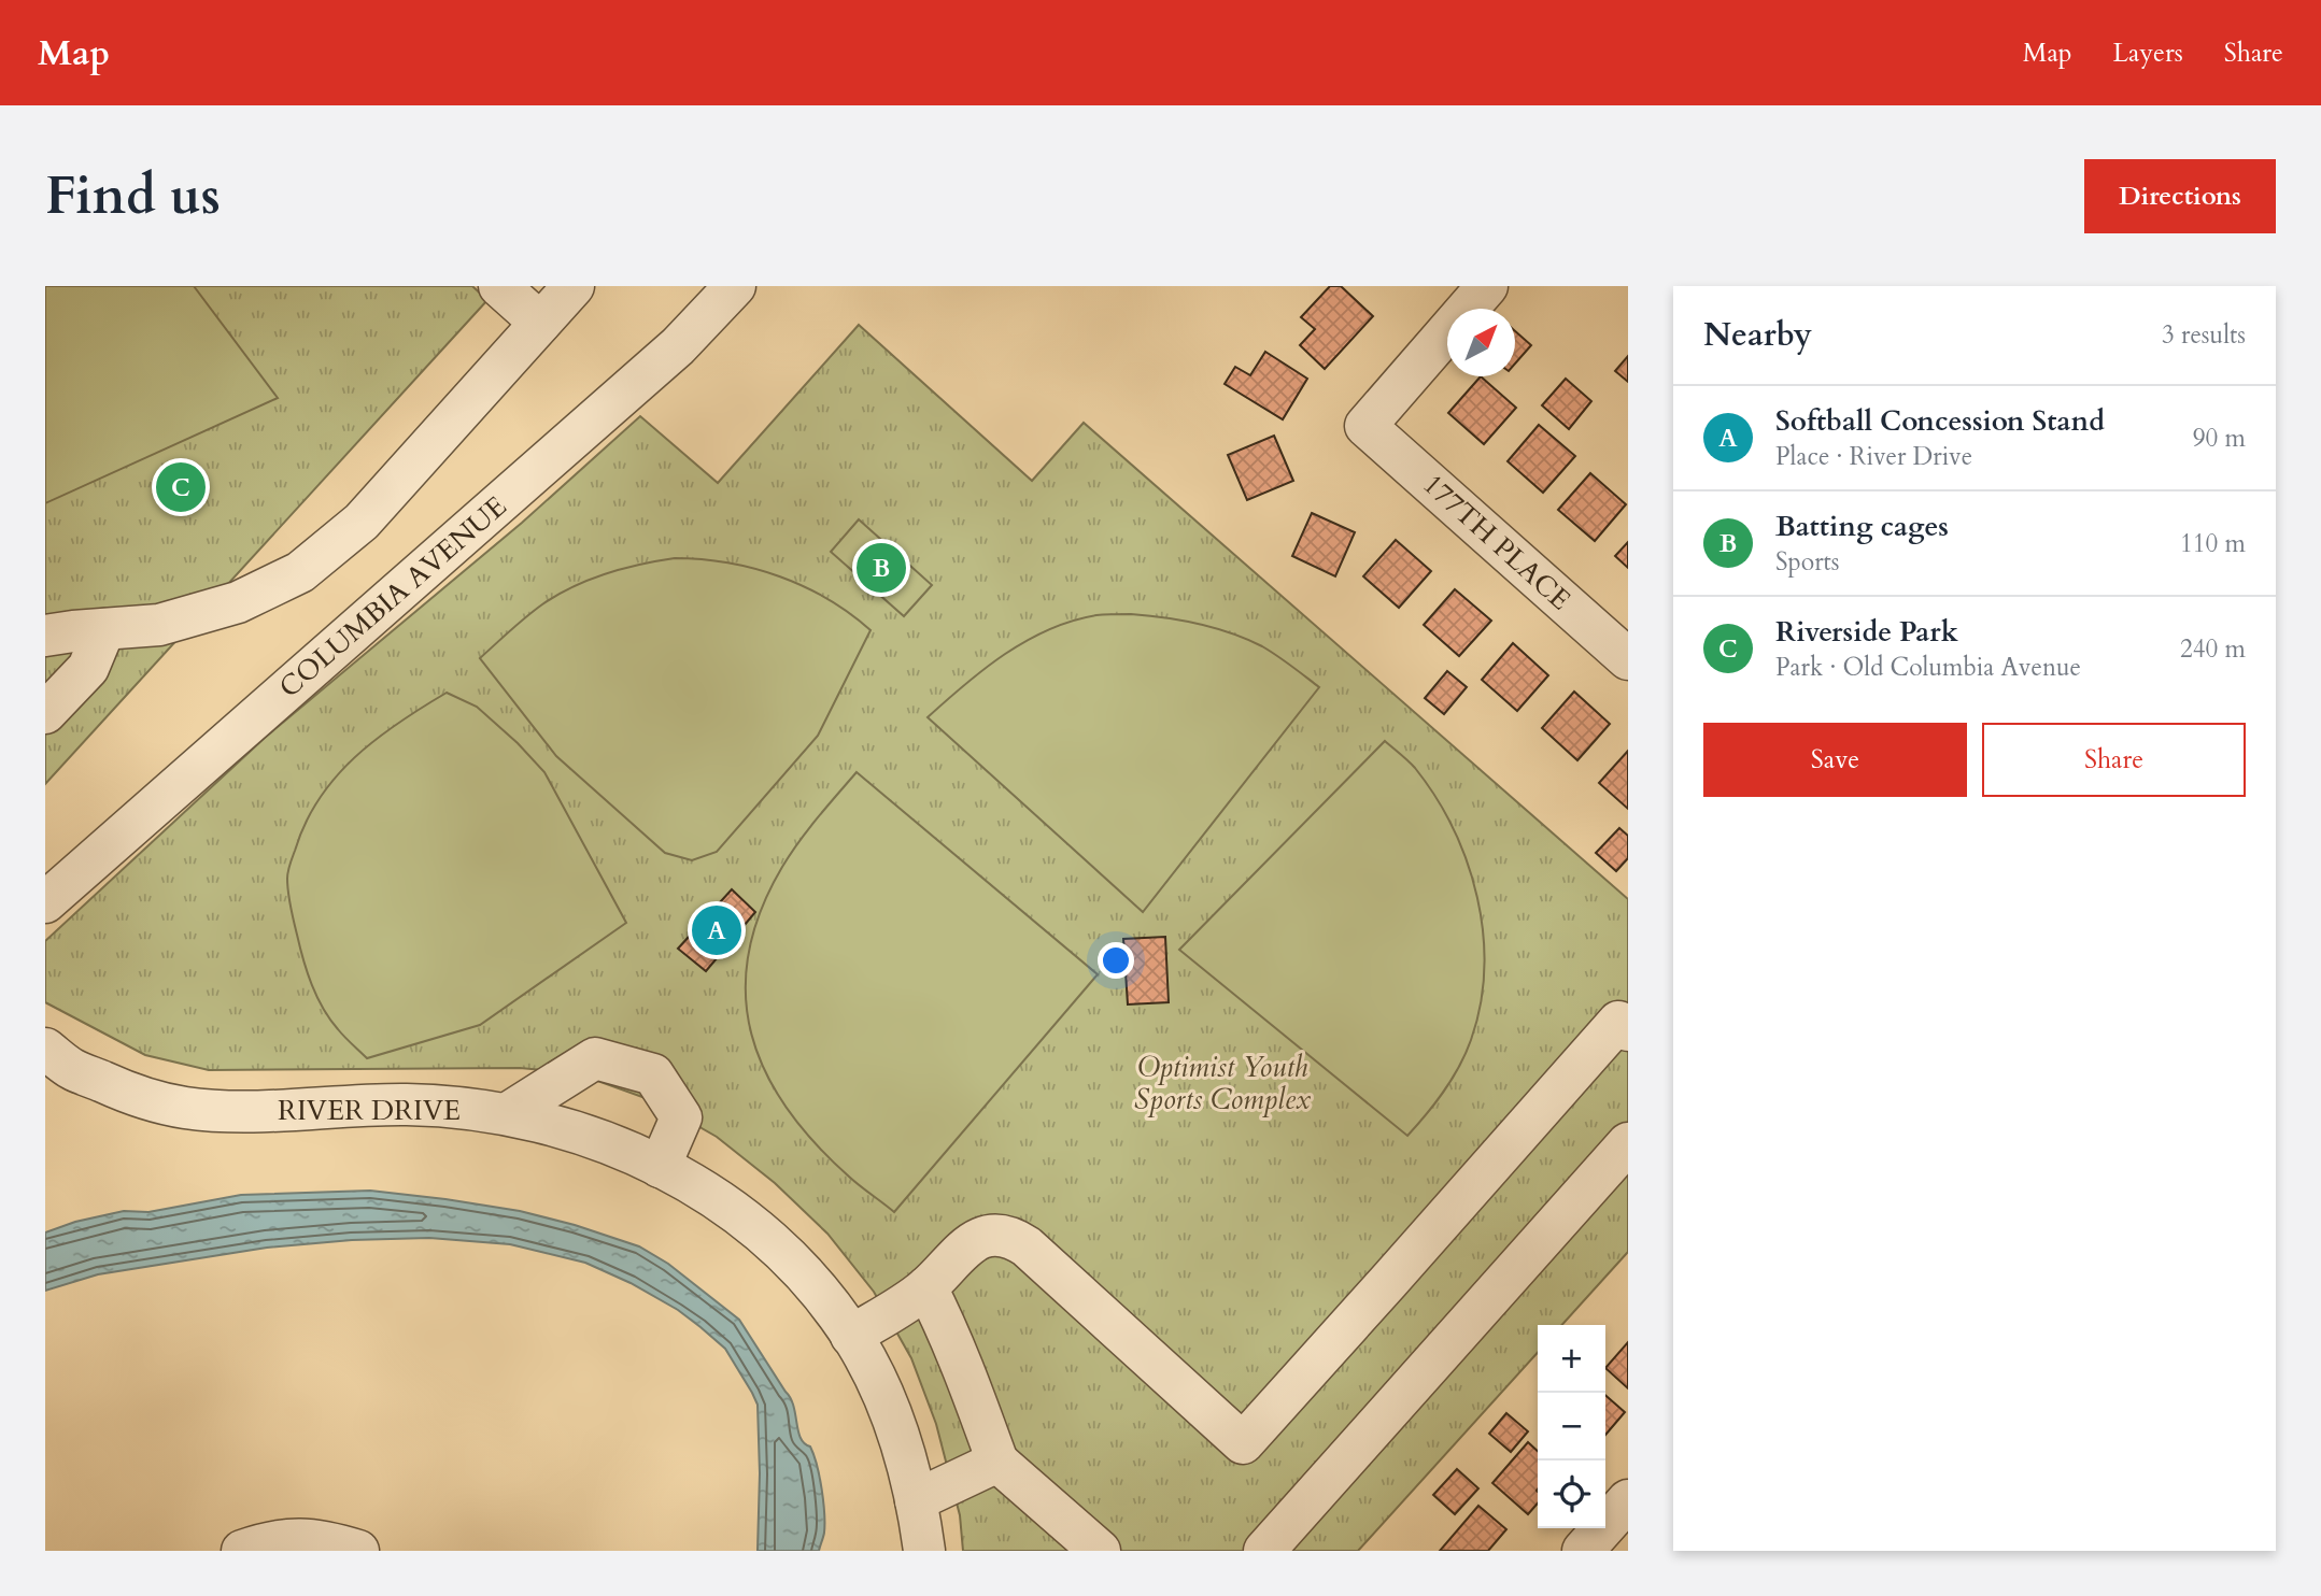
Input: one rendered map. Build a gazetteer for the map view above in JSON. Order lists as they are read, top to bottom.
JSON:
{
  "streets": {
    "street": ["177TH PLACE", "COLUMBIA AVENUE", "RIVER DRIVE"]
  },
  "parks": ["Optimist Youth Sports Complex"],
  "north": "top right",
  "page": {
    "header": "Map",
    "nav": ["Map", "Layers", "Share"],
    "buttons": [
      "Directions",
      ["Save", "Share"]
    ],
    "title": "Find us",
    "heading": ["Nearby", "3 results"],
    "list": [
      {
        "mark": "A",
        "name": "Softball Concession Stand",
        "note": "Place · River Drive",
        "value": "90 m"
      },
      {
        "mark": "B",
        "name": "Batting cages",
        "note": "Sports",
        "value": "110 m"
      },
      {
        "mark": "C",
        "name": "Riverside Park",
        "note": "Park · Old Columbia Avenue",
        "value": "240 m"
      }
    ],
    "pins": ["C", "B", "A"],
    "map_buttons": ["+", "−"]
  }
}
